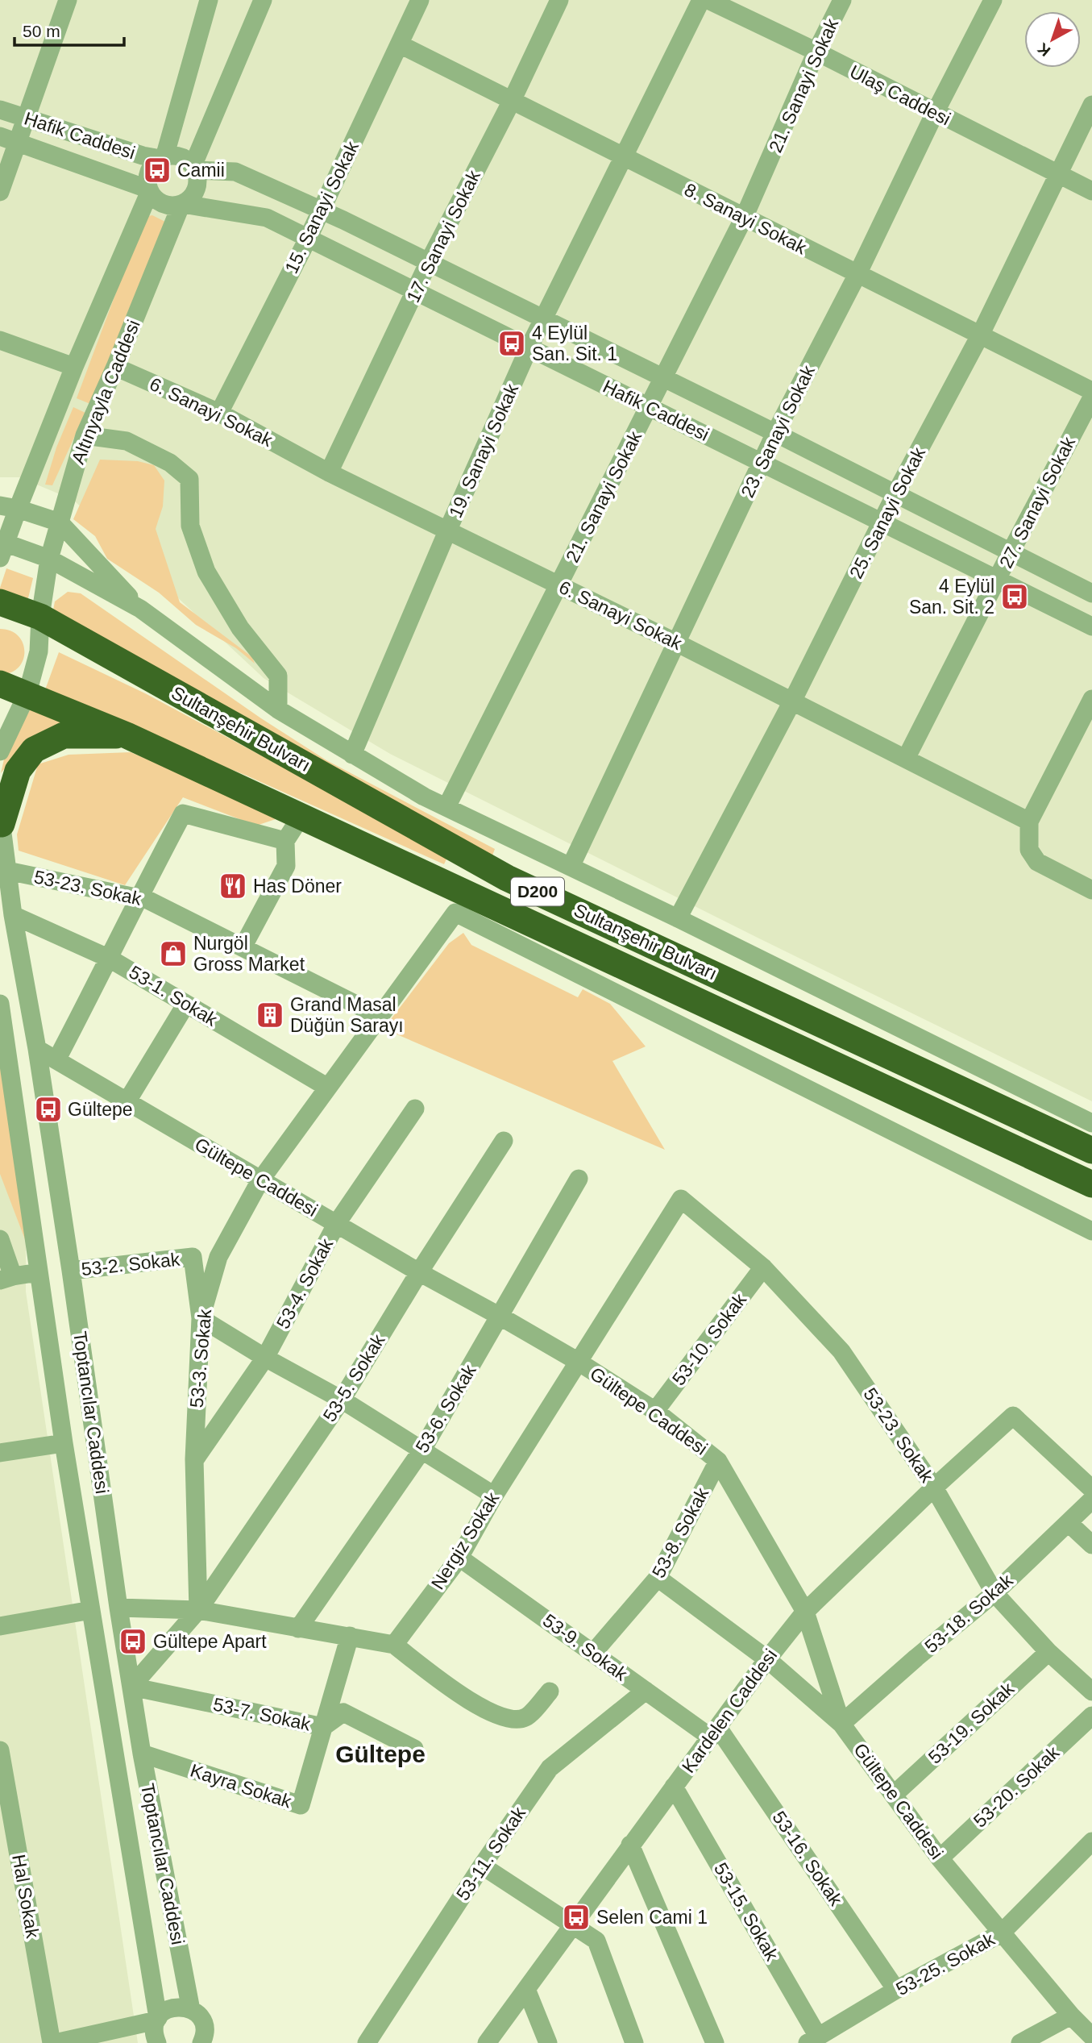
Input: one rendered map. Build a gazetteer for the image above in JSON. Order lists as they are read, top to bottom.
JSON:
{
  "streets": {
    "highway": ["Sultanşehir Bulvarı", "D200"],
    "street": [
      "21. Sanayi Sokak",
      "Ulaş Caddesi",
      "Hafik Caddesi",
      "15. Sanayi Sokak",
      "8. Sanayi Sokak",
      "17. Sanayi Sokak",
      "Altınyayla Caddesi",
      "6. Sanayi Sokak",
      "23. Sanayi Sokak",
      "19. Sanayi Sokak",
      "27. Sanayi Sokak",
      "25. Sanayi Sokak",
      "53-23. Sokak",
      "53-1. Sokak",
      "Gültepe Caddesi",
      "53-2. Sokak",
      "53-4. Sokak",
      "53-10. Sokak",
      "53-3. Sokak",
      "53-5. Sokak",
      "53-6. Sokak",
      "Toptancılar Caddesi",
      "53-8. Sokak",
      "Nergiz Sokak",
      "53-18. Sokak",
      "53-9. Sokak",
      "Kardelen Caddesi",
      "53-7. Sokak",
      "53-19. Sokak",
      "Kayra Sokak",
      "53-20. Sokak",
      "53-11. Sokak",
      "53-16. Sokak",
      "Hal Sokak",
      "53-15. Sokak",
      "53-25. Sokak"
    ]
  },
  "crossings": [
    ["21. Sanayi Sokak", "Ulaş Caddesi"],
    ["21. Sanayi Sokak", "Hafik Caddesi"],
    ["21. Sanayi Sokak", "8. Sanayi Sokak"],
    ["21. Sanayi Sokak", "6. Sanayi Sokak"],
    ["Ulaş Caddesi", "23. Sanayi Sokak"],
    ["Ulaş Caddesi", "25. Sanayi Sokak"],
    ["Hafik Caddesi", "15. Sanayi Sokak"],
    ["Hafik Caddesi", "17. Sanayi Sokak"],
    ["Hafik Caddesi", "Altınyayla Caddesi"],
    ["Hafik Caddesi", "23. Sanayi Sokak"],
    ["Hafik Caddesi", "19. Sanayi Sokak"],
    ["Hafik Caddesi", "27. Sanayi Sokak"],
    ["Hafik Caddesi", "25. Sanayi Sokak"],
    ["15. Sanayi Sokak", "8. Sanayi Sokak"],
    ["15. Sanayi Sokak", "6. Sanayi Sokak"],
    ["8. Sanayi Sokak", "17. Sanayi Sokak"],
    ["8. Sanayi Sokak", "23. Sanayi Sokak"],
    ["8. Sanayi Sokak", "19. Sanayi Sokak"],
    ["8. Sanayi Sokak", "25. Sanayi Sokak"],
    ["17. Sanayi Sokak", "6. Sanayi Sokak"],
    ["Altınyayla Caddesi", "6. Sanayi Sokak"],
    ["Altınyayla Caddesi", "Sultanşehir Bulvarı"],
    ["6. Sanayi Sokak", "23. Sanayi Sokak"],
    ["6. Sanayi Sokak", "19. Sanayi Sokak"],
    ["6. Sanayi Sokak", "27. Sanayi Sokak"],
    ["6. Sanayi Sokak", "25. Sanayi Sokak"],
    ["53-23. Sokak", "53-10. Sokak"],
    ["53-23. Sokak", "53-3. Sokak"],
    ["53-23. Sokak", "Toptancılar Caddesi"],
    ["53-23. Sokak", "Nergiz Sokak"],
    ["53-23. Sokak", "53-18. Sokak"],
    ["53-23. Sokak", "Kardelen Caddesi"],
    ["53-23. Sokak", "53-19. Sokak"],
    ["53-1. Sokak", "53-3. Sokak"],
    ["53-1. Sokak", "Toptancılar Caddesi"],
    ["Gültepe Caddesi", "53-4. Sokak"],
    ["Gültepe Caddesi", "53-10. Sokak"],
    ["Gültepe Caddesi", "53-3. Sokak"],
    ["Gültepe Caddesi", "53-5. Sokak"],
    ["Gültepe Caddesi", "53-6. Sokak"],
    ["Gültepe Caddesi", "Toptancılar Caddesi"],
    ["Gültepe Caddesi", "53-8. Sokak"],
    ["Gültepe Caddesi", "Nergiz Sokak"],
    ["Gültepe Caddesi", "53-18. Sokak"],
    ["Gültepe Caddesi", "Kardelen Caddesi"],
    ["Gültepe Caddesi", "53-19. Sokak"],
    ["Gültepe Caddesi", "53-20. Sokak"],
    ["Gültepe Caddesi", "53-25. Sokak"],
    ["53-2. Sokak", "53-3. Sokak"],
    ["53-2. Sokak", "Toptancılar Caddesi"],
    ["53-4. Sokak", "53-3. Sokak"],
    ["53-3. Sokak", "53-5. Sokak"],
    ["Toptancılar Caddesi", "53-7. Sokak"],
    ["Toptancılar Caddesi", "Kayra Sokak"],
    ["53-8. Sokak", "53-9. Sokak"],
    ["Nergiz Sokak", "53-9. Sokak"],
    ["53-9. Sokak", "Kardelen Caddesi"],
    ["53-9. Sokak", "53-11. Sokak"],
    ["53-9. Sokak", "53-16. Sokak"],
    ["Kardelen Caddesi", "53-16. Sokak"],
    ["Kardelen Caddesi", "53-15. Sokak"],
    ["53-7. Sokak", "Kayra Sokak"],
    ["53-16. Sokak", "53-25. Sokak"],
    ["53-15. Sokak", "53-25. Sokak"]
  ],
  "districts": ["Gültepe"],
  "places": {
    "bus stop": [
      "Camii",
      "4 Eylül San. Sit. 1",
      "4 Eylül San. Sit. 2",
      "Gültepe",
      "Gültepe Apart",
      "Selen Cami 1"
    ],
    "restaurant": ["Has Döner"],
    "shop": ["Nurgöl Gross Market"],
    "building": ["Grand Masal Düğün Sarayı"]
  },
  "scale_bar": "50 m",
  "north": "bottom left"
}
